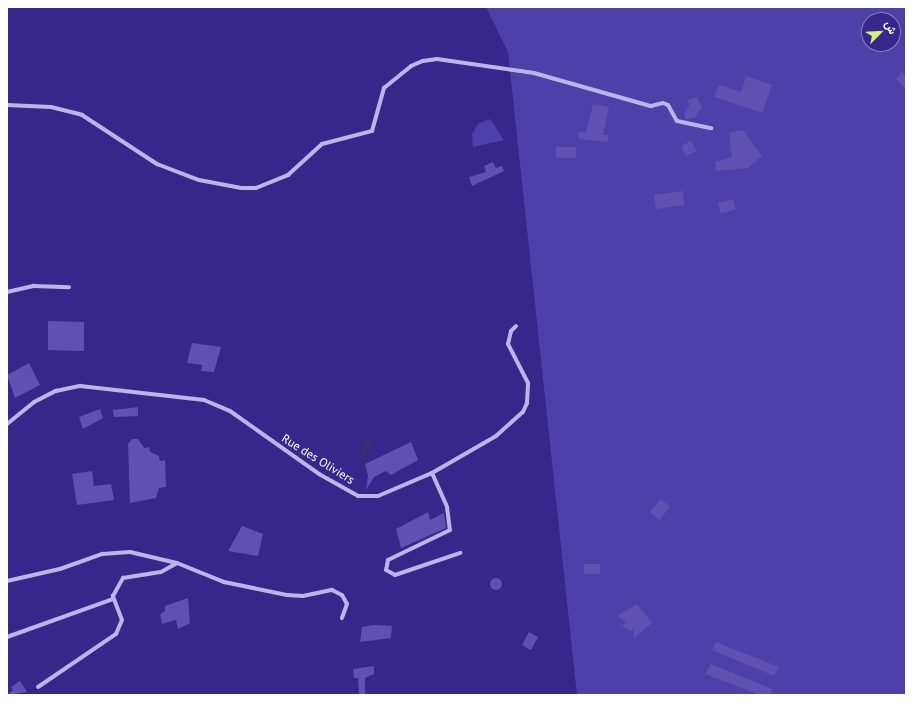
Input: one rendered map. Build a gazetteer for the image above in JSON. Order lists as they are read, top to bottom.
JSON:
{
  "streets": {
    "street": ["Rue des Oliviers"]
  },
  "north": "top right"
}
